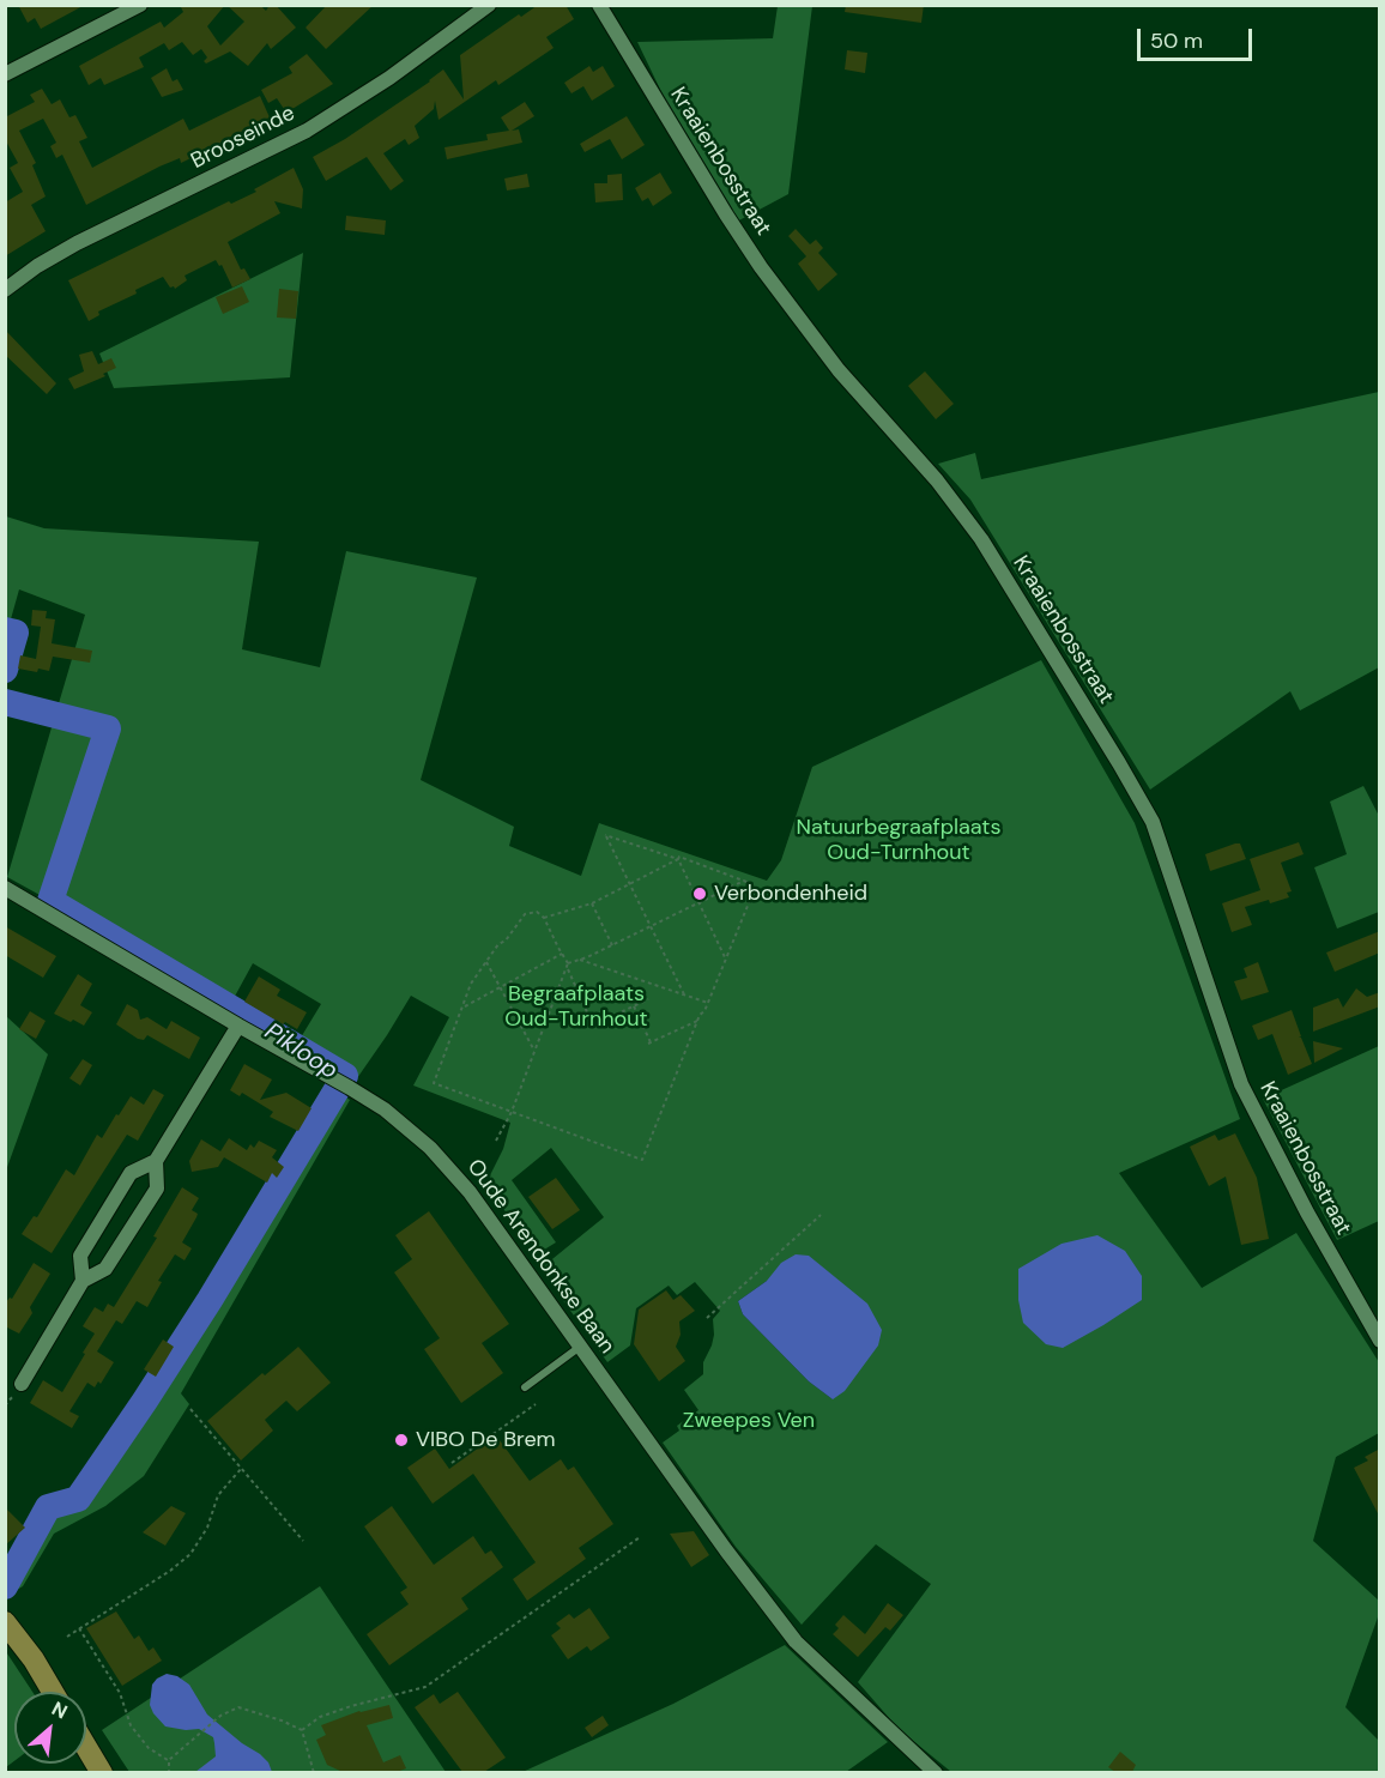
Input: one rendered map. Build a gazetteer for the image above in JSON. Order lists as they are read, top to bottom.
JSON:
{
  "streets": {
    "street": ["Brooseinde", "Kraaienbosstraat", "Oude Arendonkse Baan"]
  },
  "water": ["Pikloop"],
  "parks": ["Natuurbegraafplaats Oud-Turnhout", "Begraafplaats Oud-Turnhout", "Zweepes Ven"],
  "places": ["Verbondenheid", "VIBO De Brem"],
  "scale_bar": "50 m",
  "north": "top right"
}
